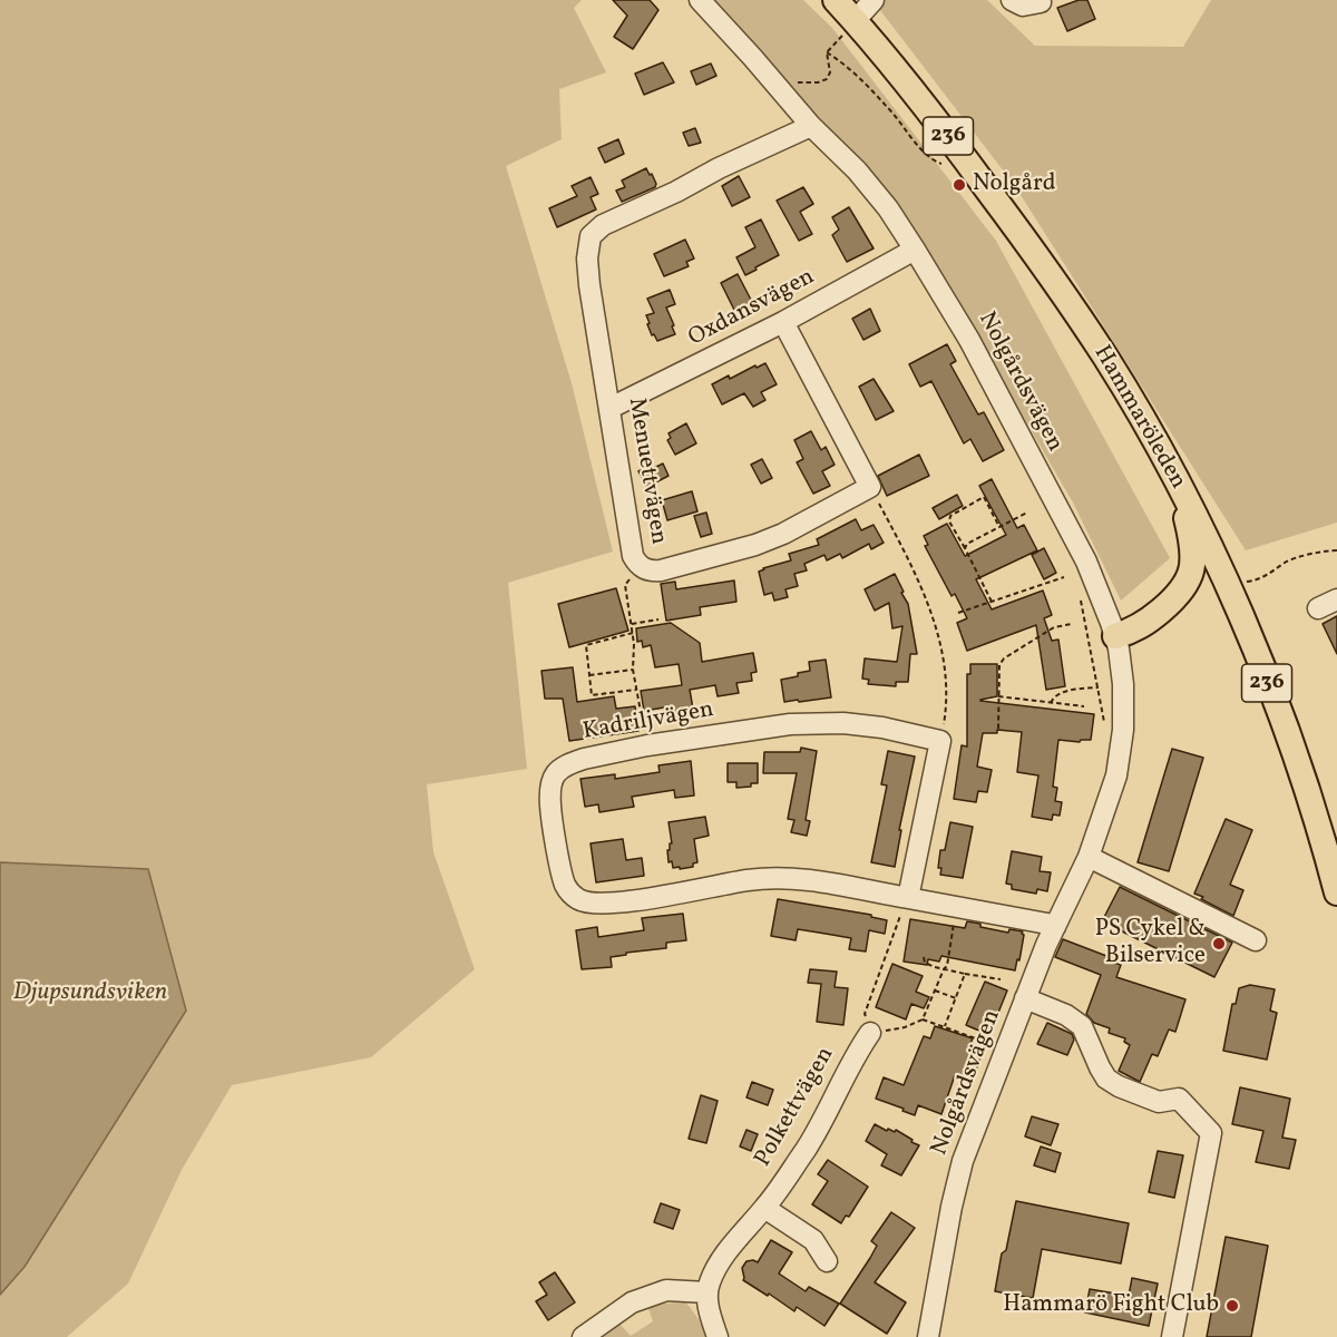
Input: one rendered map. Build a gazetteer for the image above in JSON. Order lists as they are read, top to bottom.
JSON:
{
  "streets": {
    "main road": ["236", "Hammaröleden"],
    "street": [
      "Oxdansvägen",
      "Nolgårdsvägen",
      "Menuettvägen",
      "Kadriljvägen",
      "Polkettvägen"
    ]
  },
  "crossings": [
    ["236", "Nolgårdsvägen"],
    ["236", "Hammaröleden"],
    ["Oxdansvägen", "Nolgårdsvägen"],
    ["Oxdansvägen", "Menuettvägen"],
    ["Nolgårdsvägen", "Menuettvägen"],
    ["Nolgårdsvägen", "Kadriljvägen"]
  ],
  "water": ["Djupsundsviken"],
  "places": ["Nolgård", "PS Cykel & Bilservice", "Hammarö Fight Club"]
}
